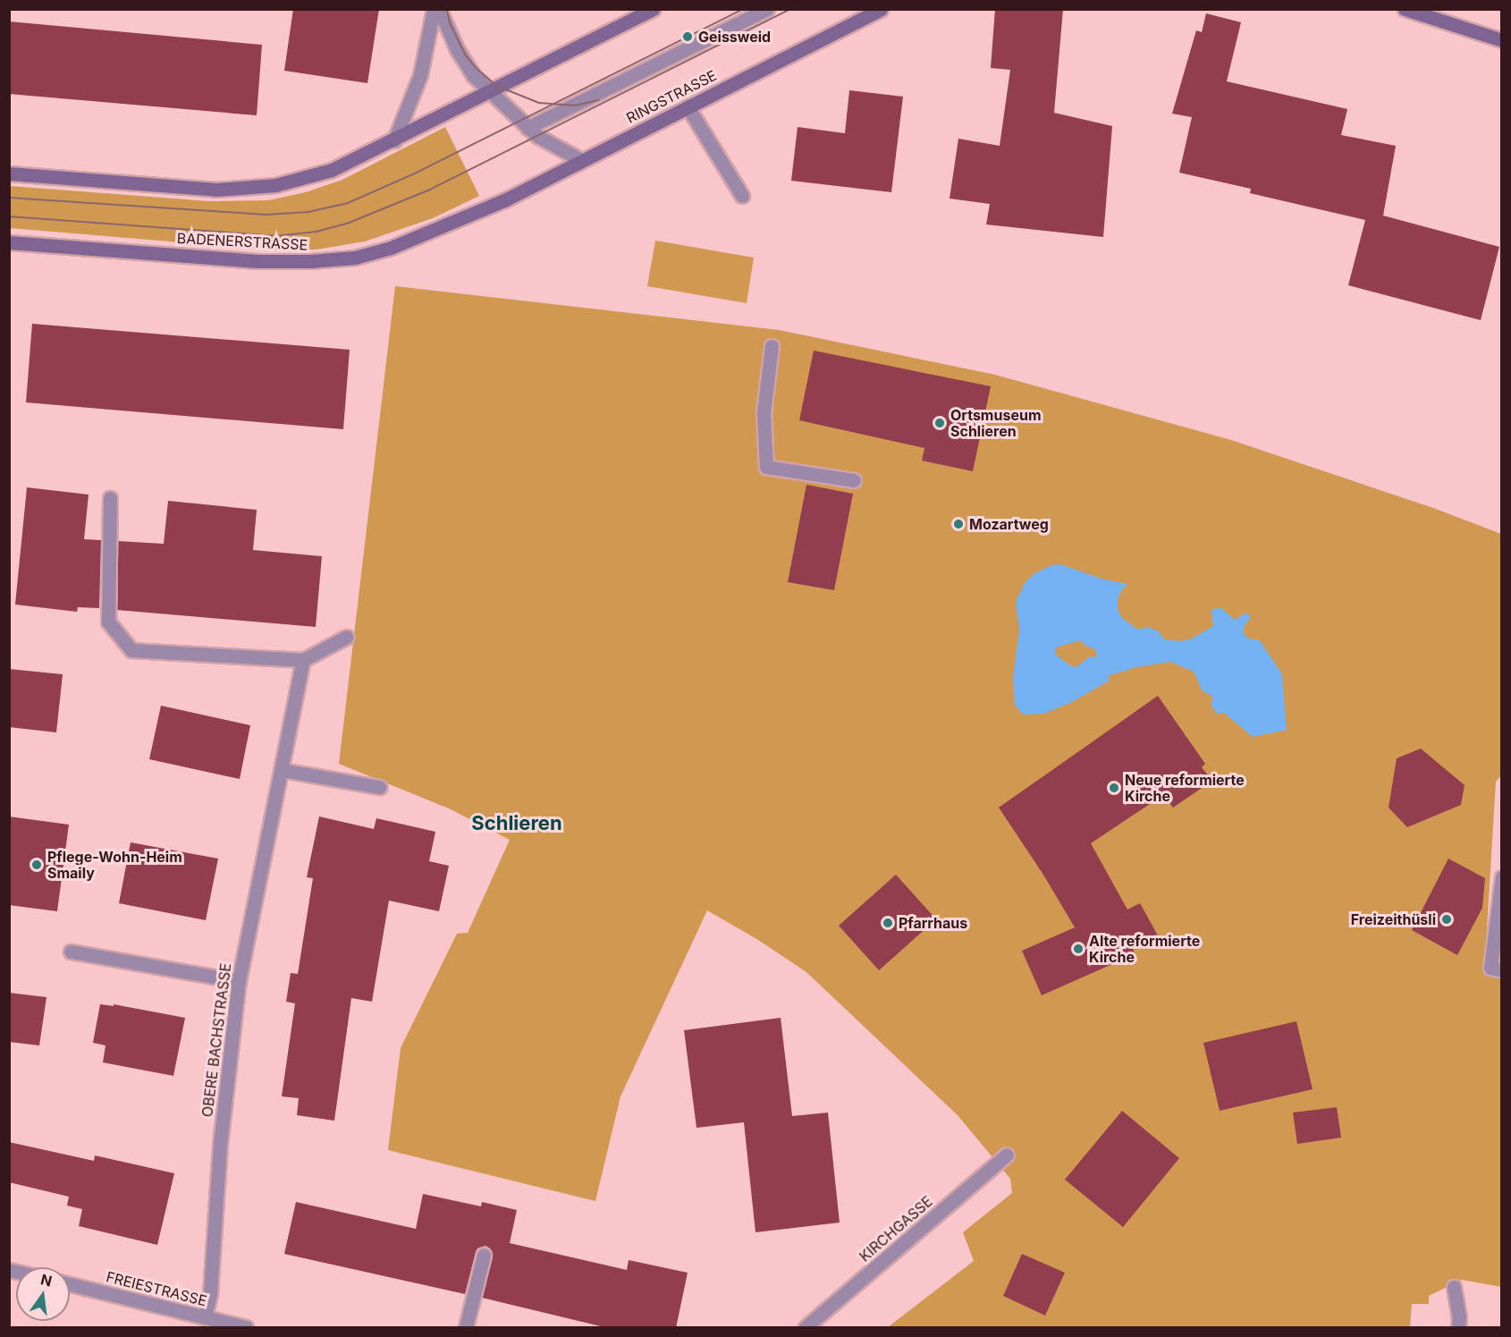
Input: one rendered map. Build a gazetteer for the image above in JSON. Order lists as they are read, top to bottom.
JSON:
{
  "streets": {
    "main road": ["RINGSTRASSE", "BADENERSTRASSE"],
    "street": ["OBERE BACHSTRASSE", "KIRCHGASSE", "FREIESTRASSE"]
  },
  "crossings": [
    ["RINGSTRASSE", "BADENERSTRASSE"],
    ["OBERE BACHSTRASSE", "FREIESTRASSE"]
  ],
  "districts": ["Schlieren"],
  "places": [
    "Geissweid",
    "Ortsmuseum Schlieren",
    "Mozartweg",
    "Neue reformierte Kirche",
    "Pflege-Wohn-Heim Smaily",
    "Freizeithüsli",
    "Pfarrhaus",
    "Alte reformierte Kirche"
  ],
  "north": "top"
}
